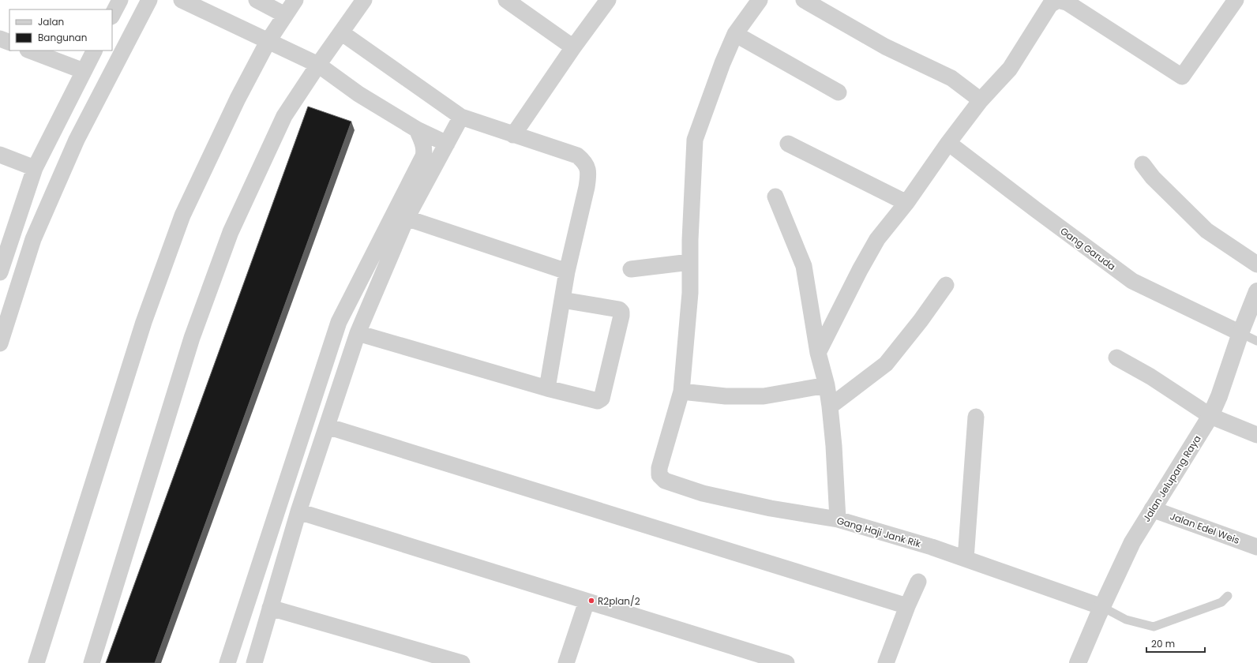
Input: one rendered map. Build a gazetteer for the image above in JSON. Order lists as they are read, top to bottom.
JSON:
{
  "streets": {
    "street": [
      "Gang Garuda",
      "Jalan Jelupang Raya",
      "Jalan Edel Weis",
      "Gang Haji Jank Rik"
    ]
  },
  "crossings": [
    ["Gang Garuda", "Jalan Jelupang Raya"],
    ["Jalan Jelupang Raya", "Jalan Edel Weis"],
    ["Jalan Jelupang Raya", "Gang Haji Jank Rik"]
  ],
  "places": ["R2plan/2"],
  "legend": ["Jalan", "Bangunan"],
  "scale_bar": "20 m"
}
